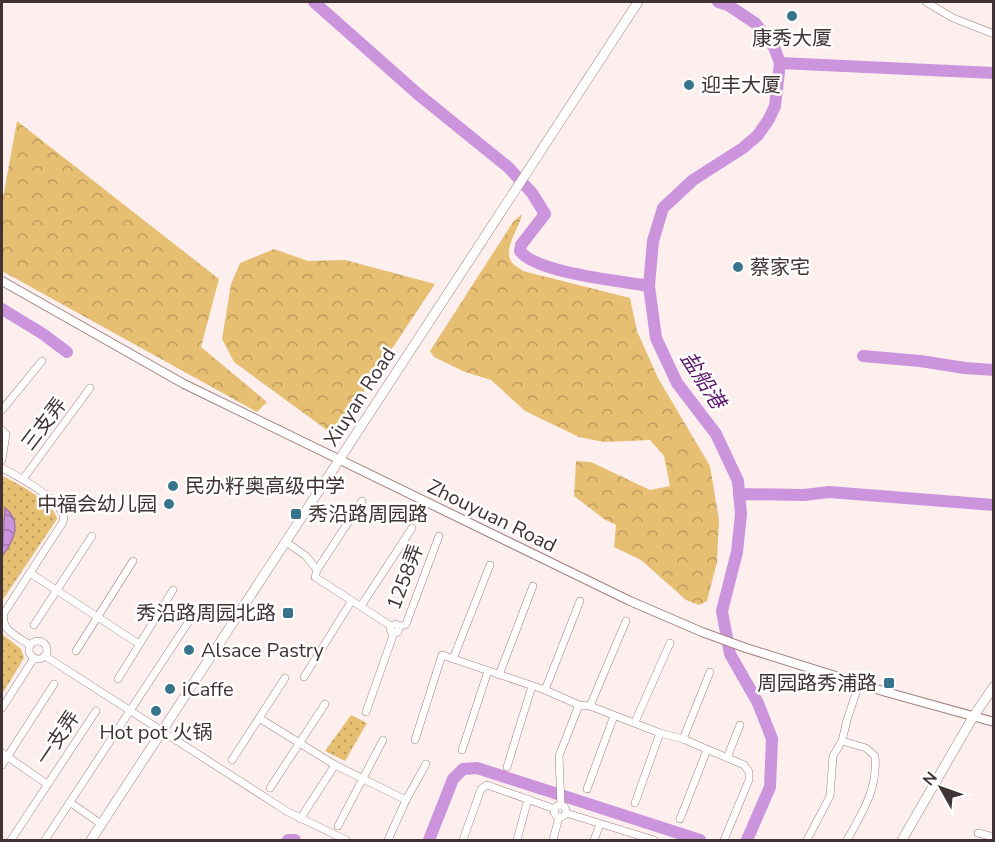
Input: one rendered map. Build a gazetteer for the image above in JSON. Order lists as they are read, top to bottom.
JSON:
{
  "streets": {
    "main road": ["Xiuyan Road"],
    "street": [
      "三支弄",
      "Zhouyuan Road",
      "1258弄",
      "一支弄"
    ]
  },
  "crossings": [
    ["Xiuyan Road", "Zhouyuan Road"],
    ["Xiuyan Road", "1258弄"]
  ],
  "water": ["盐船港"],
  "places": {
    "other": [
      "康秀大厦",
      "迎丰大厦",
      "蔡家宅",
      "民办籽奥高级中学",
      "中福会幼儿园",
      "Alsace Pastry",
      "iCaffe",
      "Hot pot 火锅"
    ],
    "transit": ["秀沿路周园路", "秀沿路周园北路", "周园路秀浦路"]
  },
  "north": "top left"
}
